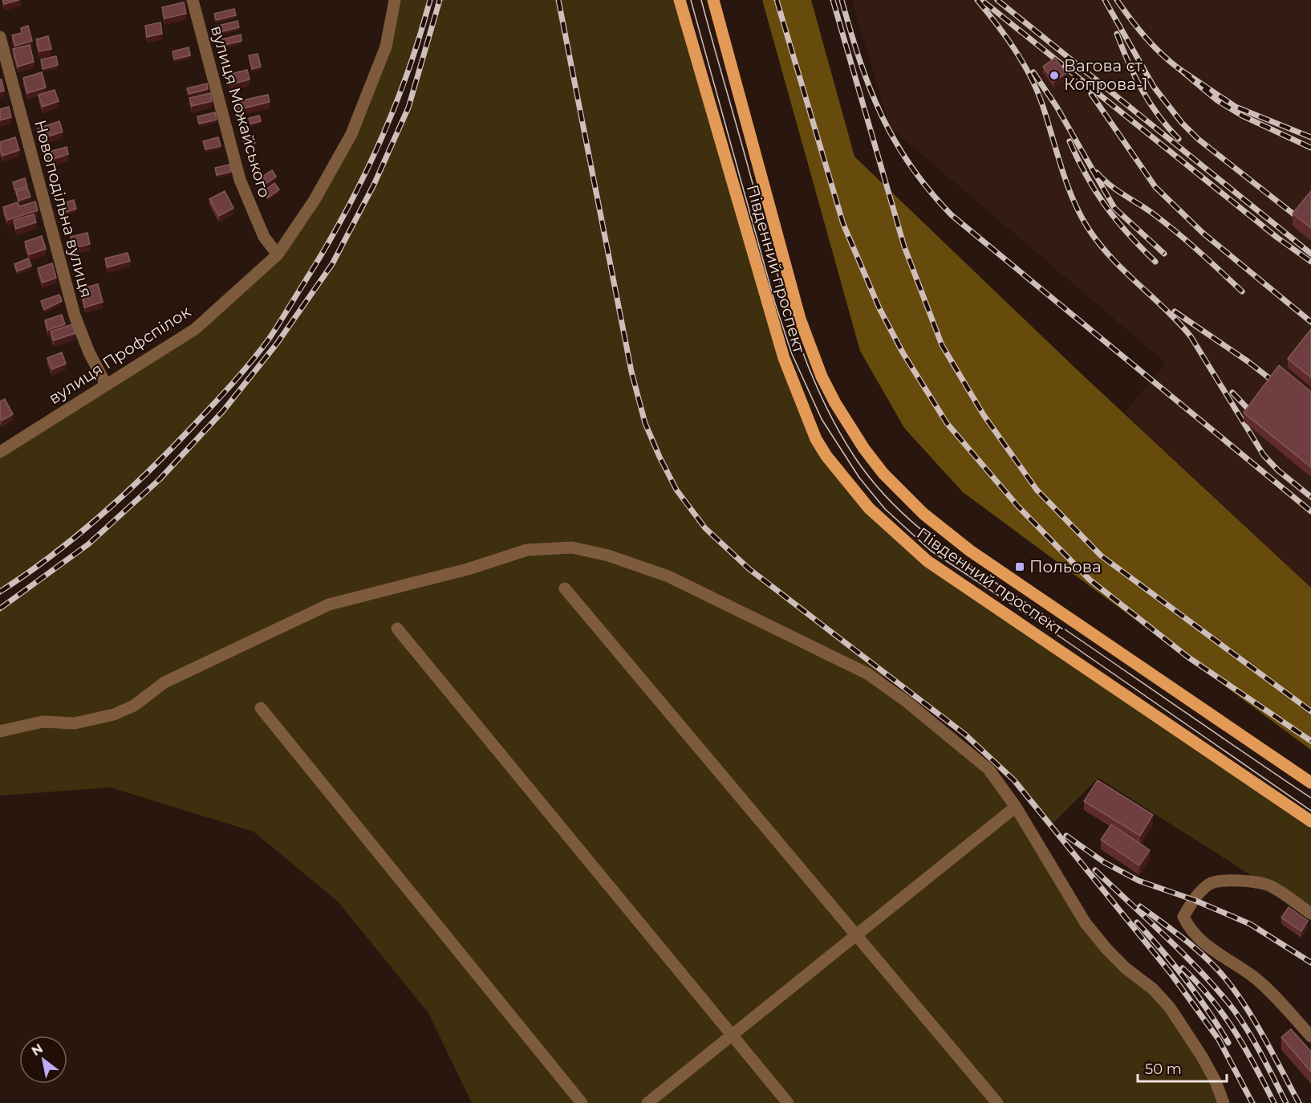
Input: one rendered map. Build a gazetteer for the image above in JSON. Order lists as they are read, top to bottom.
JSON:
{
  "streets": {
    "main road": ["Південний проспект"],
    "street": ["вулиця Можайського", "Новоподільна вулиця", "вулиця Профспілок"]
  },
  "crossings": [
    ["вулиця Можайського", "вулиця Профспілок"],
    ["Новоподільна вулиця", "вулиця Профспілок"]
  ],
  "places": {
    "other": ["Вагова ст. Копрова-1"],
    "transit": ["Польова"]
  },
  "scale_bar": "50 m",
  "north": "top left"
}
